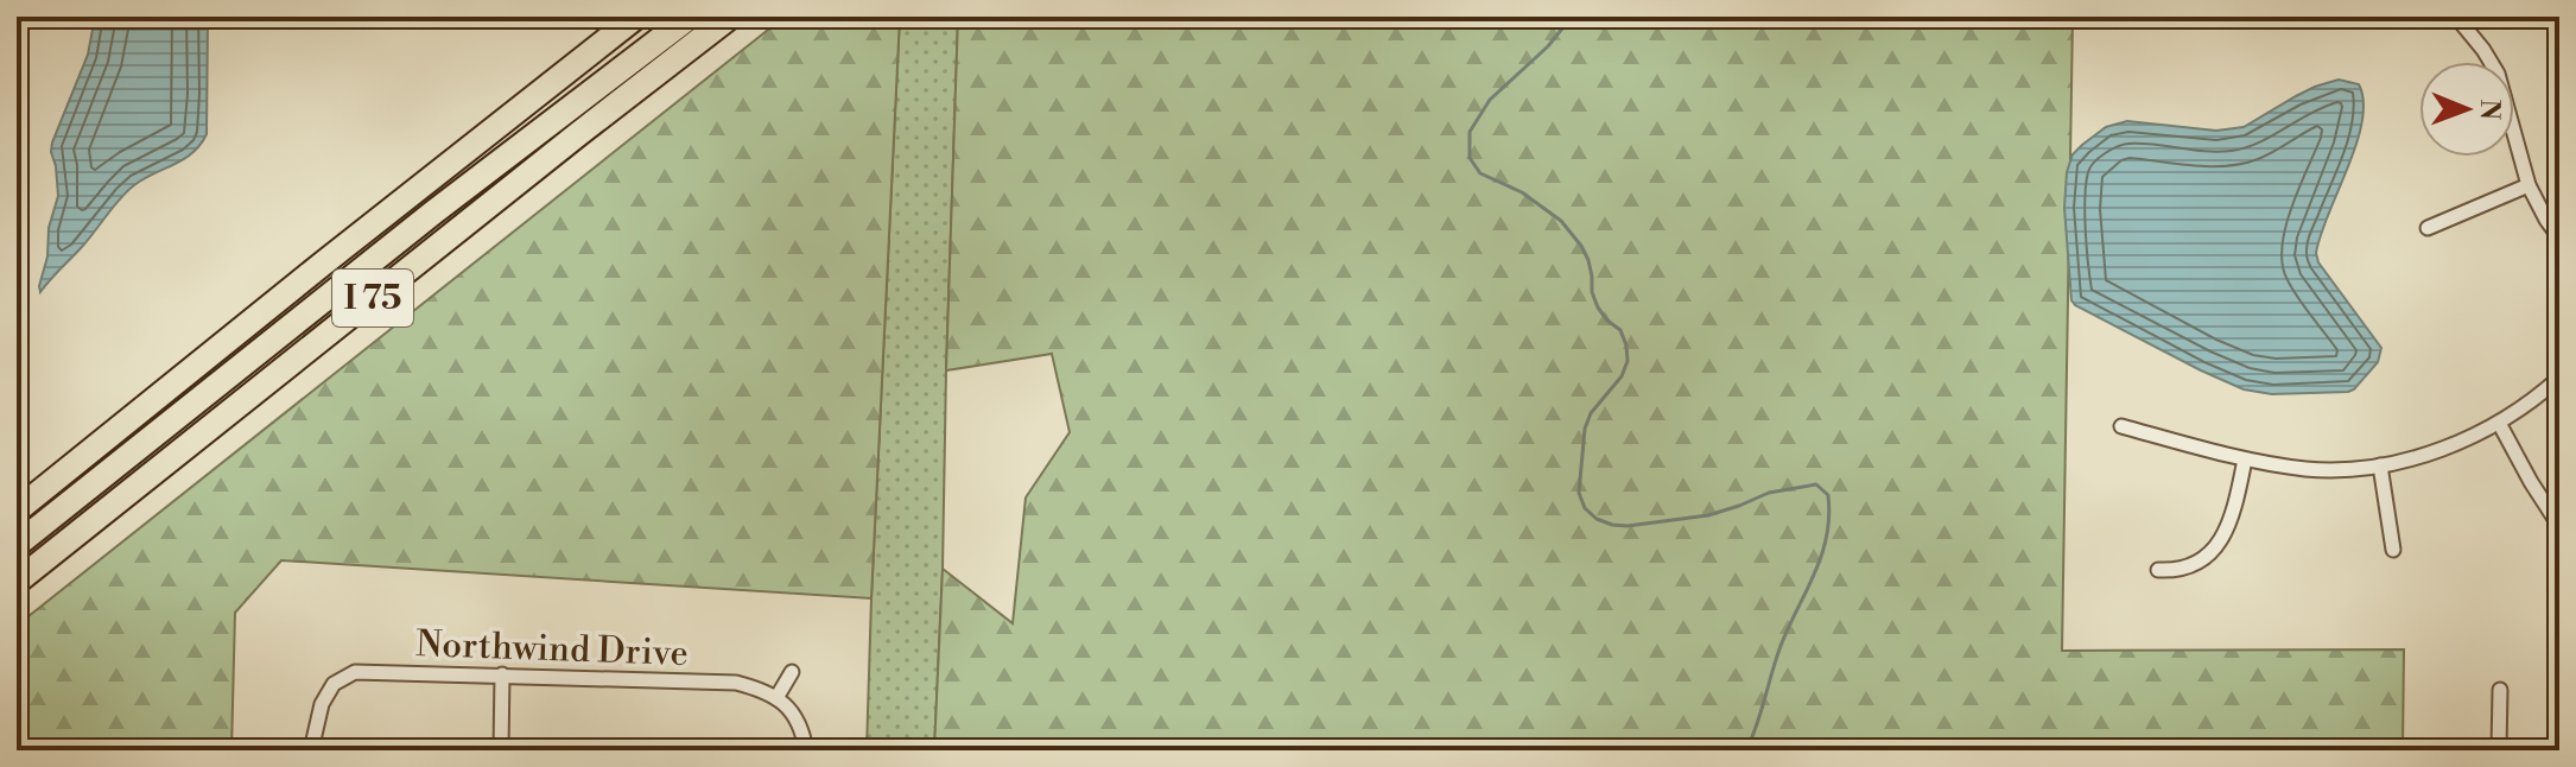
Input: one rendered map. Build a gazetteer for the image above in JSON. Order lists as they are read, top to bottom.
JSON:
{
  "streets": {
    "highway": ["I 75"],
    "street": ["Northwind Drive"]
  },
  "north": "right"
}
